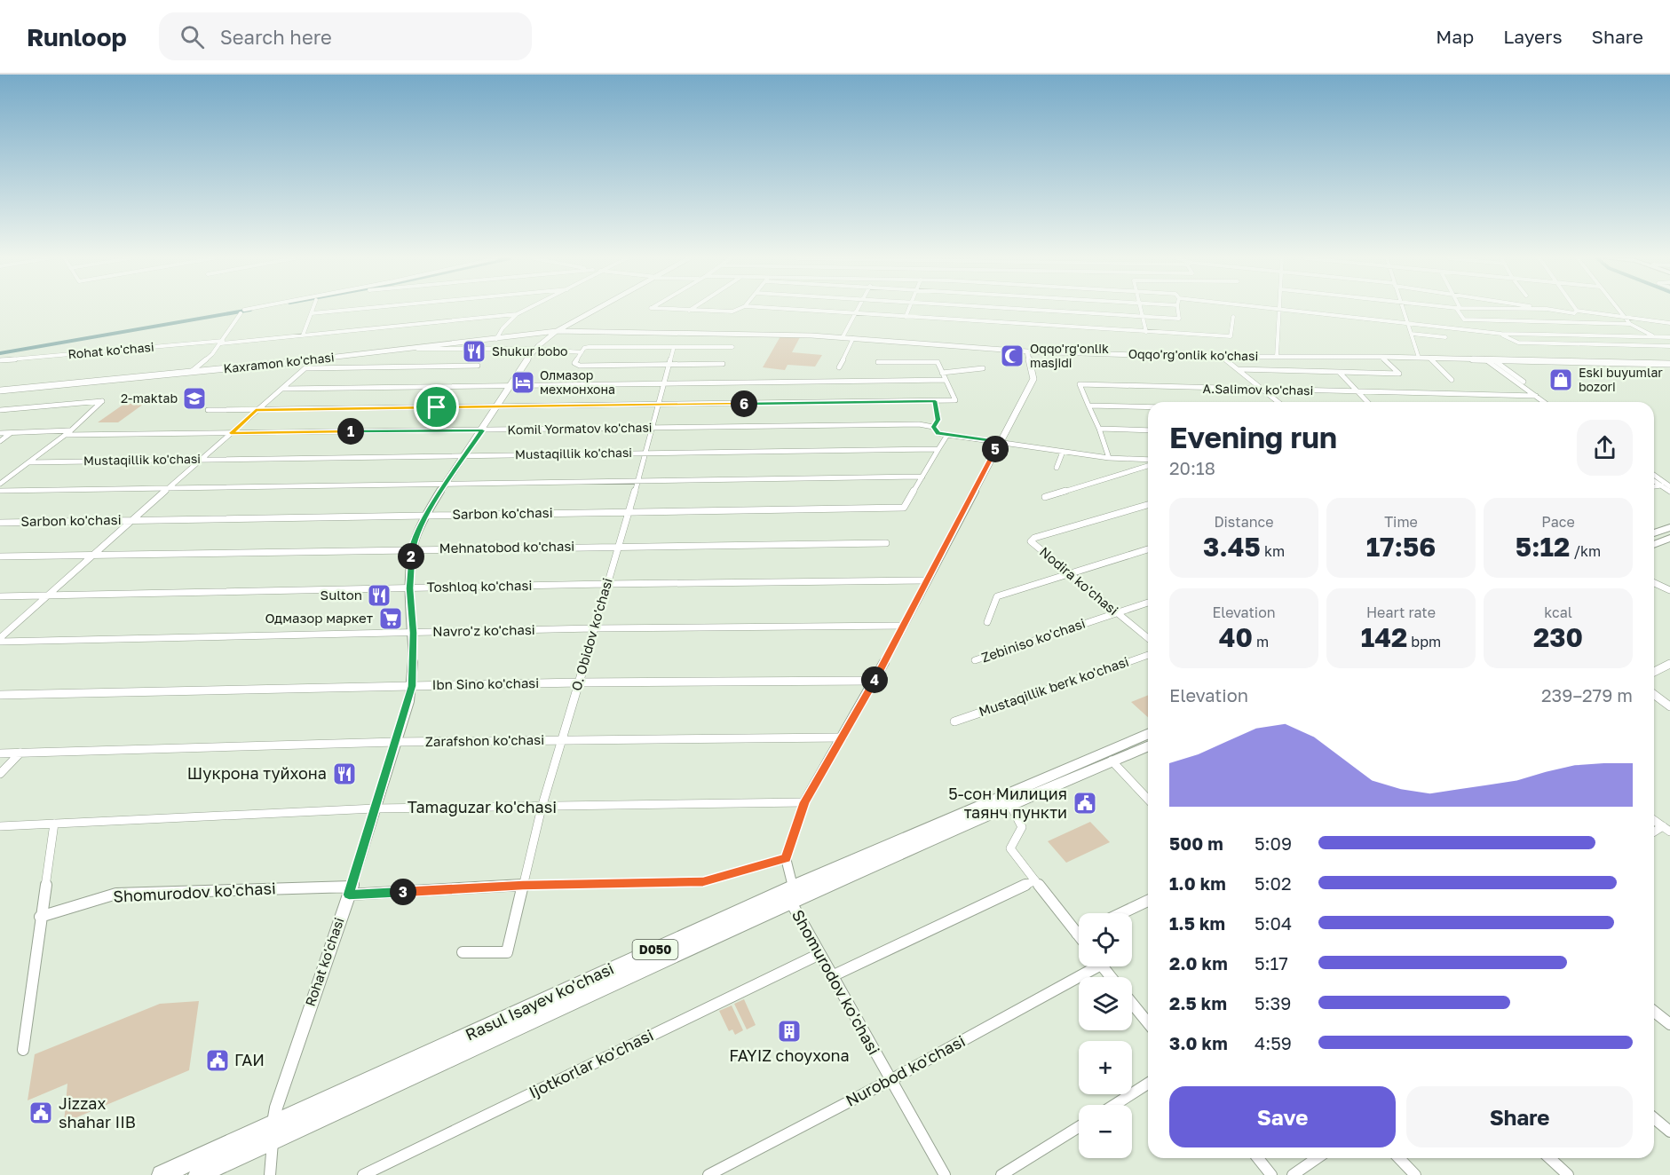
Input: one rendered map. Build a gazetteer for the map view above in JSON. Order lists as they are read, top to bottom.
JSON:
{
  "streets": {
    "main road": ["D050", "Rasul Isayev ko'chasi"],
    "street": [
      "Rohat ko'chasi",
      "Oqqo'rg'onlik ko'chasi",
      "Kaxramon ko'chasi",
      "A.Salimov ko'chasi",
      "Komil Yormatov ko'chasi",
      "Mustaqillik ko'chasi",
      "Sarbon ko'chasi",
      "Mehnatobod ko'chasi",
      "Nodira ko'chasi",
      "Toshloq ko'chasi",
      "Navro'z ko'chasi",
      "O. Obidov ko'chasi",
      "Zebiniso ko'chasi",
      "Ibn Sino ko'chasi",
      "Mustaqillik berk ko'chasi",
      "Zarafshon ko'chasi",
      "Tamaguzar ko'chasi",
      "Shomurodov ko'chasi",
      "Ijotkorlar ko'chasi",
      "Nurobod ko'chasi"
    ]
  },
  "crossings": [
    ["Rohat ko'chasi", "Oqqo'rg'onlik ko'chasi"],
    ["Rohat ko'chasi", "Kaxramon ko'chasi"],
    ["Rohat ko'chasi", "Komil Yormatov ko'chasi"],
    ["Rohat ko'chasi", "Mustaqillik ko'chasi"],
    ["Rohat ko'chasi", "Sarbon ko'chasi"],
    ["Rohat ko'chasi", "Mehnatobod ko'chasi"],
    ["Rohat ko'chasi", "Toshloq ko'chasi"],
    ["Rohat ko'chasi", "Navro'z ko'chasi"],
    ["Rohat ko'chasi", "Ibn Sino ko'chasi"],
    ["Rohat ko'chasi", "Zarafshon ko'chasi"],
    ["Rohat ko'chasi", "Tamaguzar ko'chasi"],
    ["Rohat ko'chasi", "Shomurodov ko'chasi"],
    ["Rohat ko'chasi", "Rasul Isayev ko'chasi"],
    ["Oqqo'rg'onlik ko'chasi", "Kaxramon ko'chasi"],
    ["Komil Yormatov ko'chasi", "O. Obidov ko'chasi"],
    ["Mustaqillik ko'chasi", "Sarbon ko'chasi"],
    ["Mustaqillik ko'chasi", "O. Obidov ko'chasi"],
    ["Sarbon ko'chasi", "O. Obidov ko'chasi"],
    ["Mehnatobod ko'chasi", "O. Obidov ko'chasi"],
    ["Nodira ko'chasi", "Zebiniso ko'chasi"],
    ["Toshloq ko'chasi", "O. Obidov ko'chasi"],
    ["Navro'z ko'chasi", "O. Obidov ko'chasi"],
    ["O. Obidov ko'chasi", "Ibn Sino ko'chasi"],
    ["O. Obidov ko'chasi", "Zarafshon ko'chasi"],
    ["O. Obidov ko'chasi", "Tamaguzar ko'chasi"],
    ["O. Obidov ko'chasi", "Shomurodov ko'chasi"],
    ["Shomurodov ko'chasi", "Rasul Isayev ko'chasi"],
    ["Shomurodov ko'chasi", "Ijotkorlar ko'chasi"],
    ["Shomurodov ko'chasi", "Nurobod ko'chasi"]
  ],
  "places": {
    "restaurant": ["Shukur bobo", "Sulton", "Шукрона туйхона"],
    "mosque": ["Oqqo'rg'onlik masjidi"],
    "shop": ["Eski buyumlar bozori"],
    "hotel": ["Олмазор мехмонхона"],
    "school or university": ["2-maktab"],
    "supermarket": ["Одмазор маркет"],
    "public building": ["5-сон Милиция таянч пункти", "ГАИ", "Jizzax shahar IIB"],
    "building": ["FAYIZ choyxona"]
  },
  "page": {
    "header": "Runloop",
    "search": "Search here",
    "nav": ["Map", "Layers", "Share"],
    "pins": [
      "6",
      "1",
      "5",
      "2",
      "4",
      "3"
    ],
    "heading": ["Evening run", "20:18"],
    "stats": [
      ["Distance", "3.45 km"],
      ["Time", "17:56"],
      ["Pace", "5:12 /km"],
      ["Elevation", "40 m"],
      ["Heart rate", "142 bpm"],
      ["kcal", "230"]
    ],
    "chart": ["Elevation", "239–279 m"],
    "list": [
      {
        "name": "500 m",
        "note": "5:09"
      },
      {
        "name": "1.0 km",
        "note": "5:02"
      },
      {
        "name": "1.5 km",
        "note": "5:04"
      },
      {
        "name": "2.0 km",
        "note": "5:17"
      },
      {
        "name": "2.5 km",
        "note": "5:39"
      },
      {
        "name": "3.0 km",
        "note": "4:59"
      }
    ],
    "map_buttons": ["+", "−"],
    "buttons": ["Save", "Share"]
  }
}
